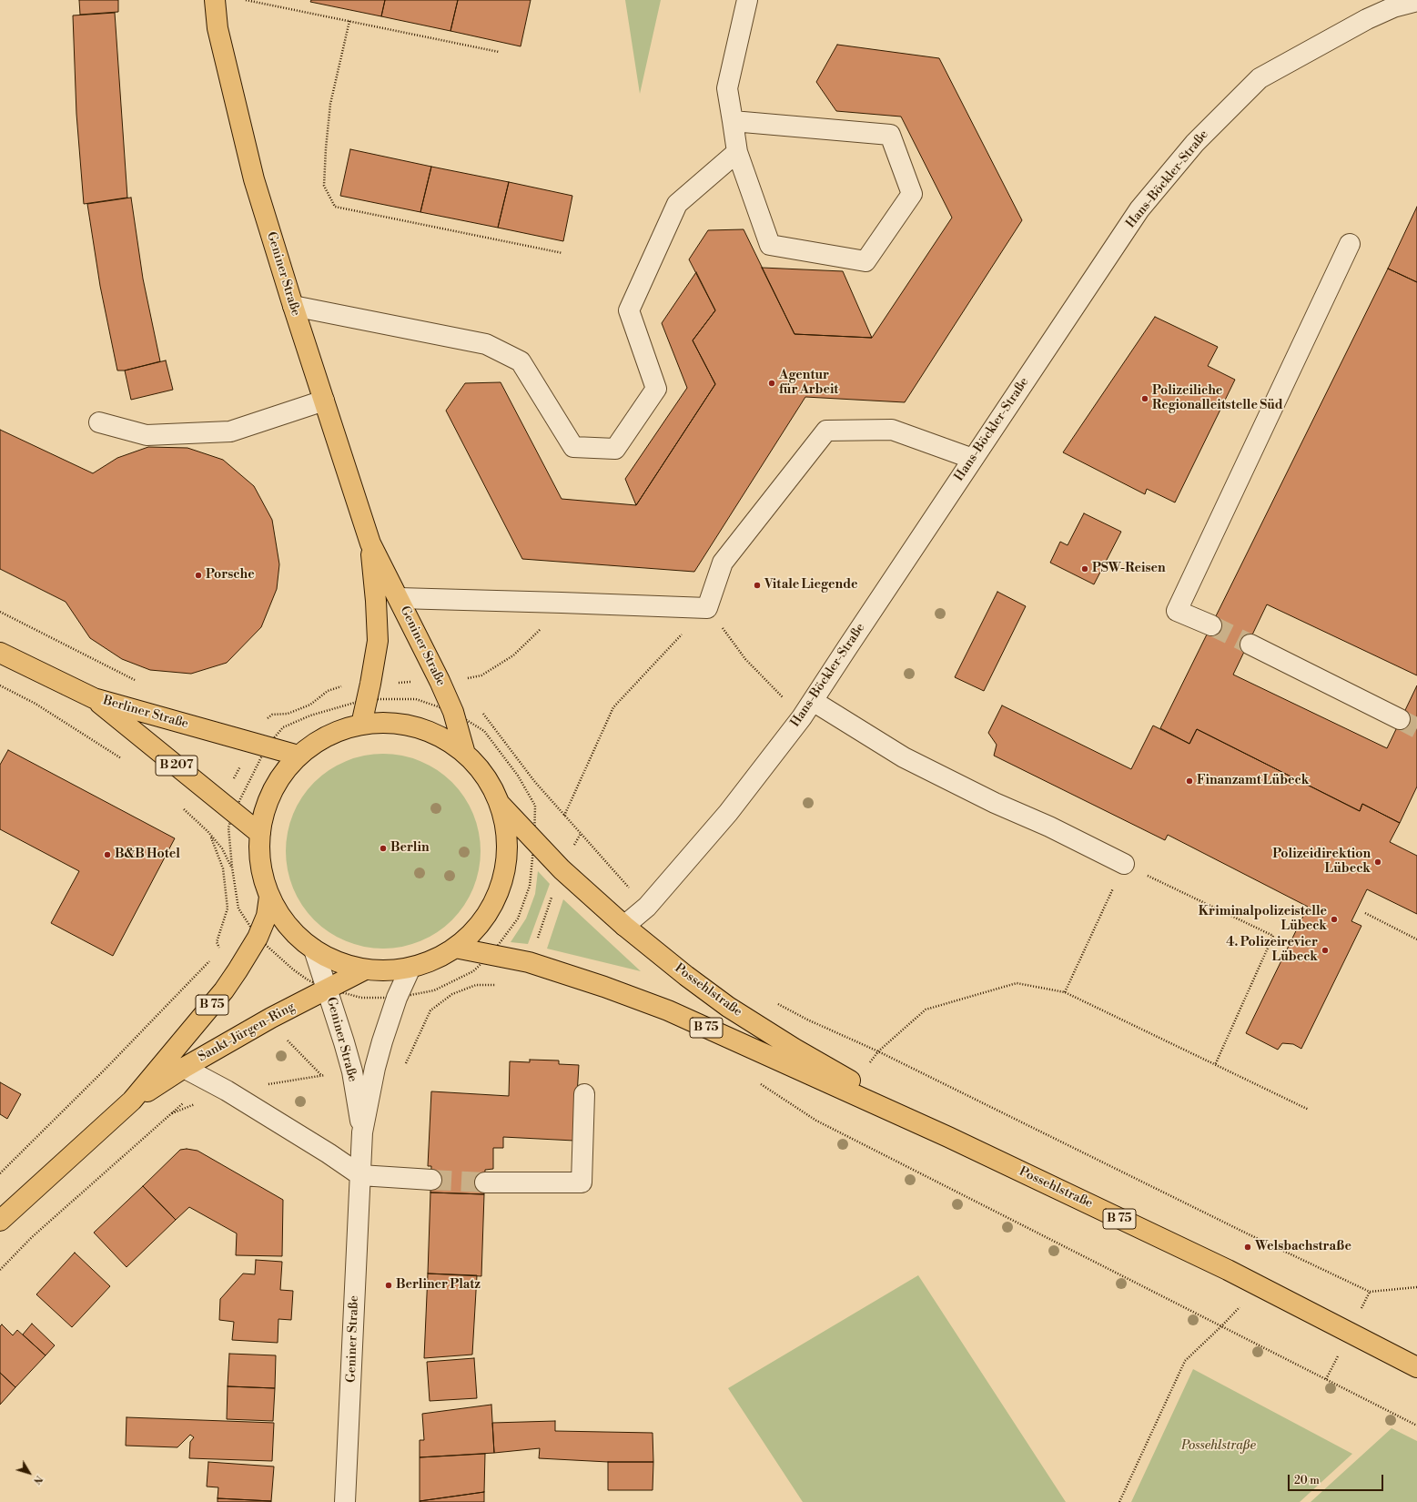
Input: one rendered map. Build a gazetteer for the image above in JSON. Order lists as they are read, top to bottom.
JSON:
{
  "streets": {
    "main road": [
      "Geniner Straße",
      "Berliner Straße",
      "B 207",
      "Possehlstraße",
      "B 75",
      "Sankt-Jürgen-Ring"
    ],
    "street": ["Hans-Böckler-Straße"]
  },
  "crossings": [
    ["Hans-Böckler-Straße", "Possehlstraße"],
    ["Geniner Straße", "Sankt-Jürgen-Ring"],
    ["Berliner Straße", "B 207"]
  ],
  "parks": ["Possehlstraße"],
  "places": [
    "Agentur für Arbeit",
    "Polizeiliche Regionalleitstelle Süd",
    "PSW-Reisen",
    "Porsche",
    "Vitale Liegende",
    "Finanzamt Lübeck",
    "Berlin",
    "B&B Hotel",
    "Polizeidirektion Lübeck",
    "Kriminalpolizeistelle Lübeck",
    "4. Polizeirevier Lübeck",
    "Welsbachstraße",
    "Berliner Platz"
  ],
  "scale_bar": "20 m",
  "north": "bottom right"
}
